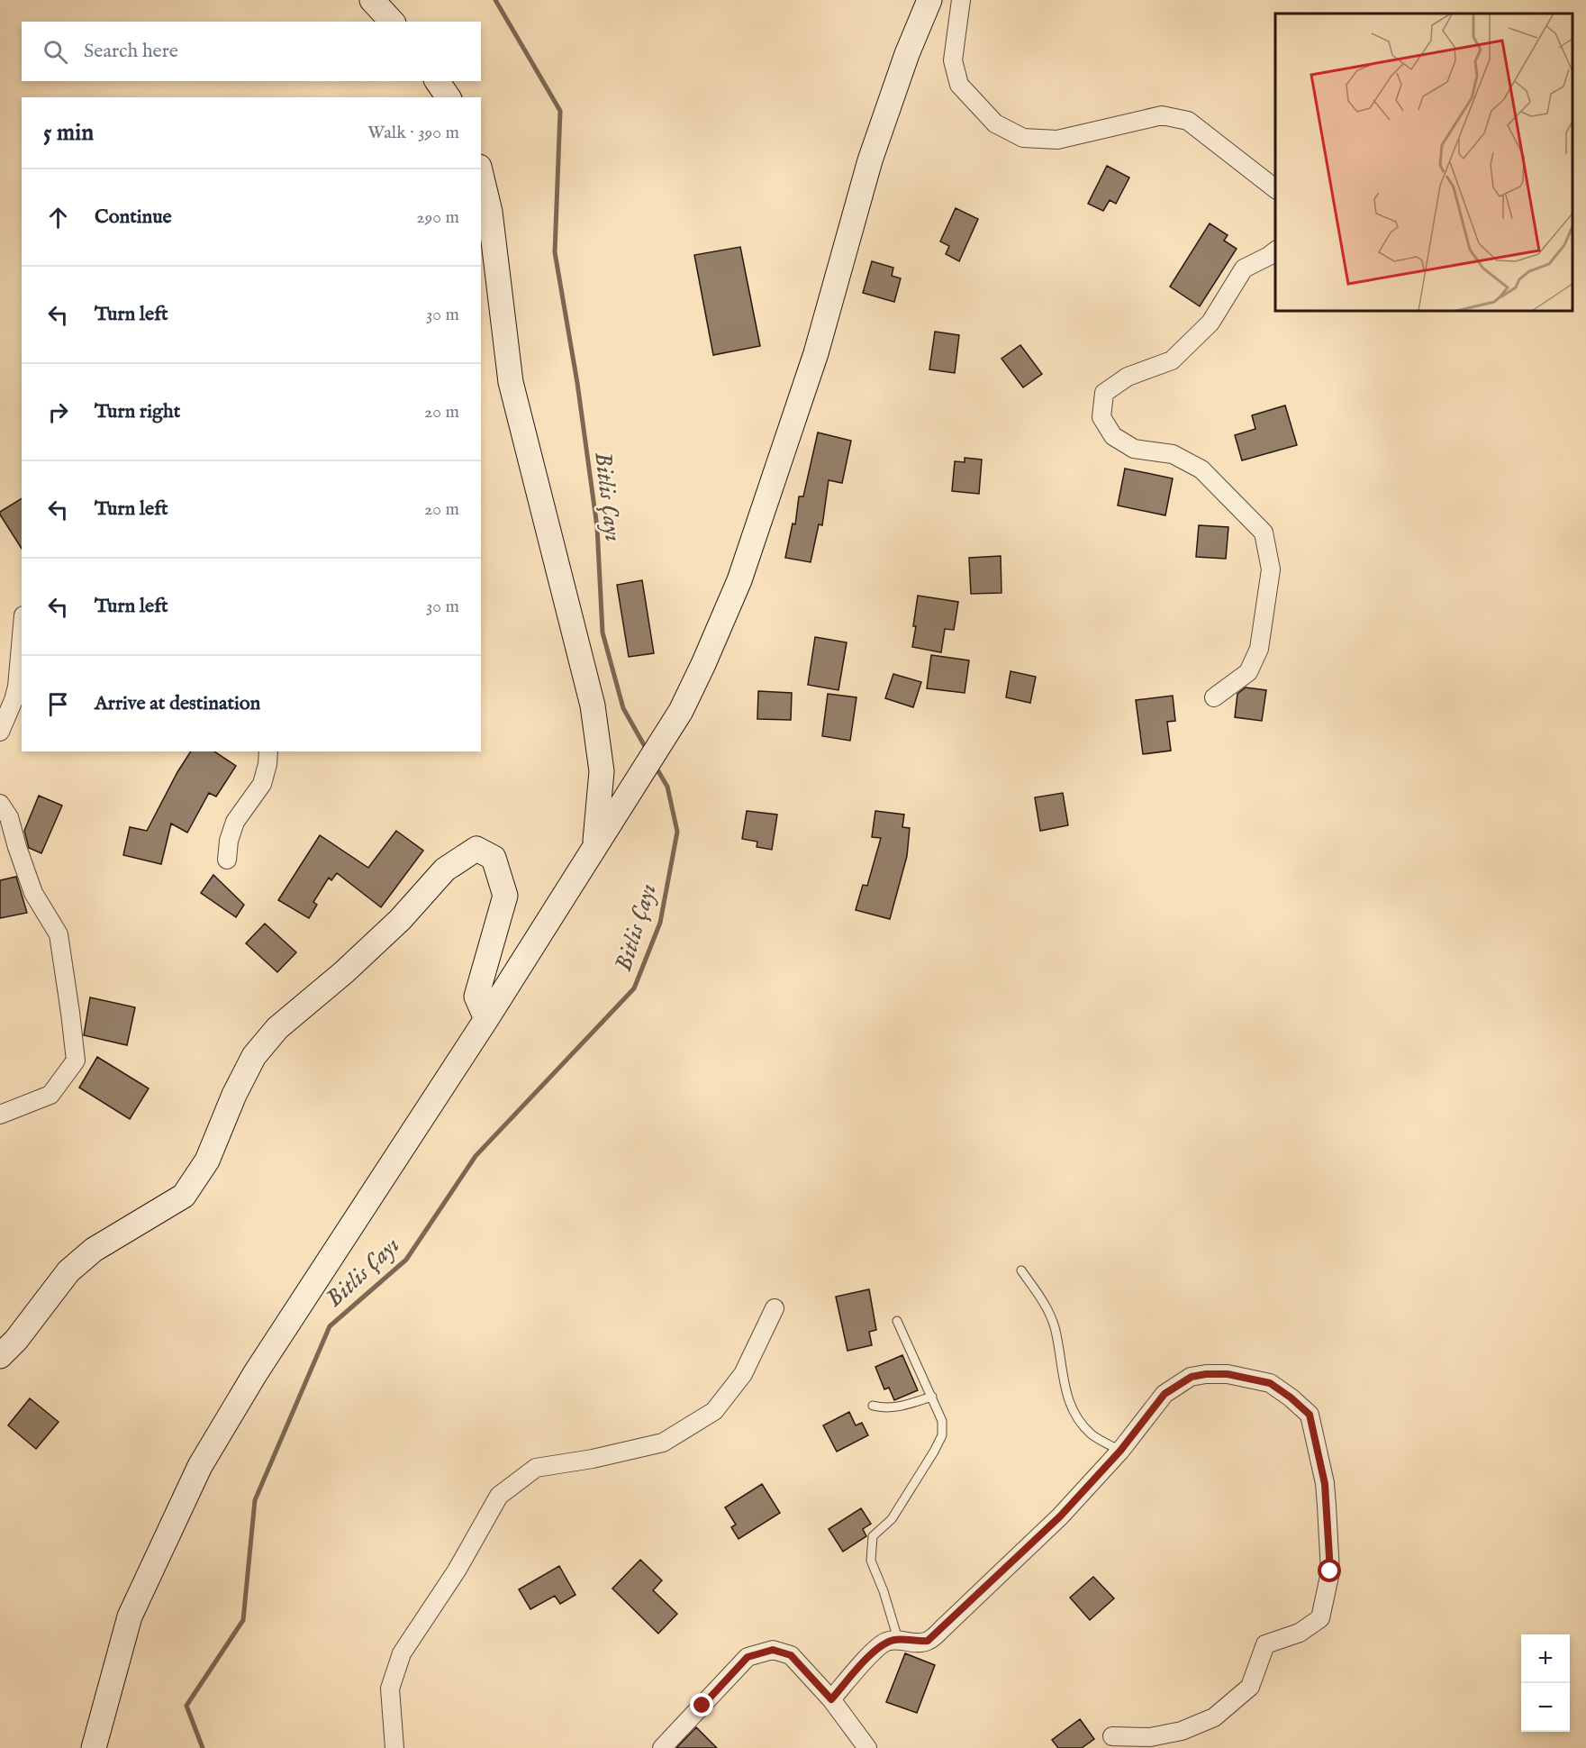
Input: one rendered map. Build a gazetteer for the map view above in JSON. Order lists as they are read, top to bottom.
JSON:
{
  "water": ["Bitlis Çayı"],
  "page": {
    "search": "Search here",
    "heading": ["5 min", "Walk · 390 m"],
    "list": [
      ["Continue", "290 m"],
      ["Turn left", "30 m"],
      ["Turn right", "20 m"],
      ["Turn left", "20 m"],
      ["Turn left", "30 m"],
      "Arrive at destination"
    ],
    "map_buttons": ["+", "−"]
  }
}
